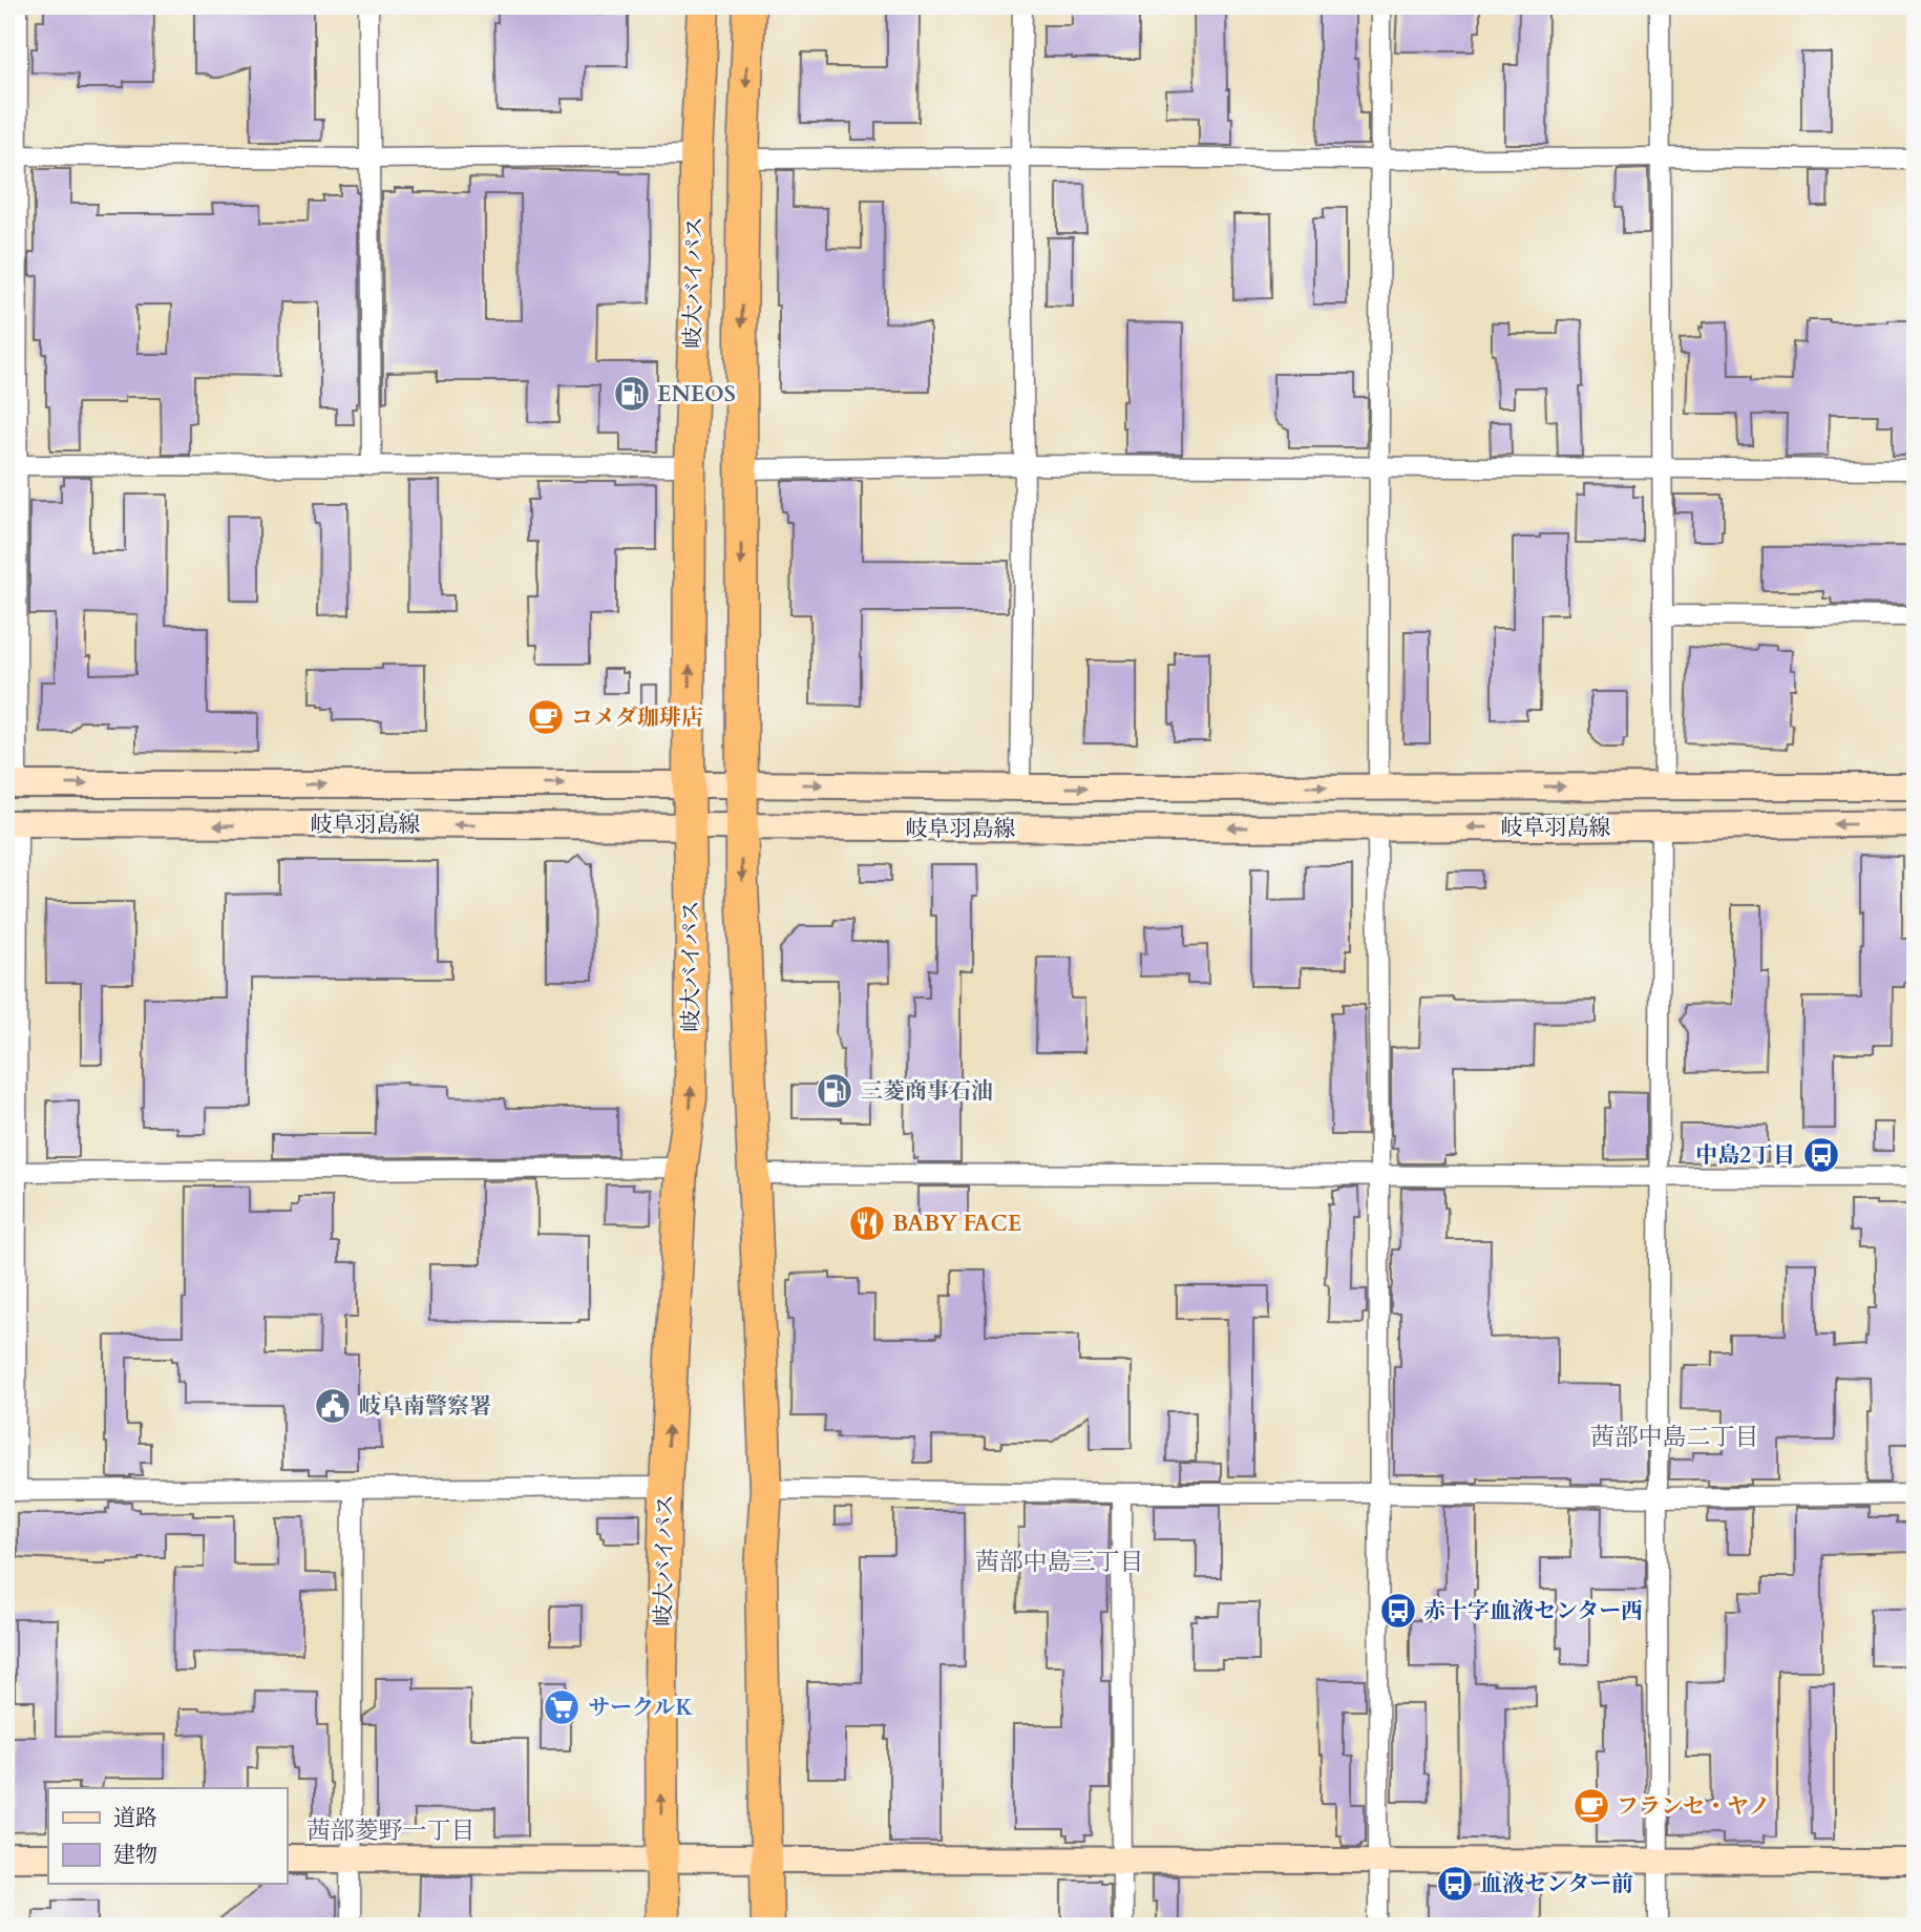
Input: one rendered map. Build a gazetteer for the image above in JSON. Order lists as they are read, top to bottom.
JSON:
{
  "streets": {
    "highway": ["岐大バイパス"],
    "main road": ["岐阜羽島線"]
  },
  "crossings": [
    ["岐大バイパス", "岐阜羽島線"]
  ],
  "districts": ["茜部中島二丁目", "茜部中島三丁目", "茜部菱野一丁目"],
  "places": {
    "fuel station": ["ENEOS", "三菱商事石油"],
    "cafe": ["コメダ珈琲店", "フランセ・ヤノ"],
    "bus stop": ["中島2丁目", "赤十字血液センター西", "血液センター前"],
    "restaurant": ["BABY FACE"],
    "public building": ["岐阜南警察署"],
    "supermarket": ["サークルK"]
  },
  "legend": ["道路", "建物"]
}
